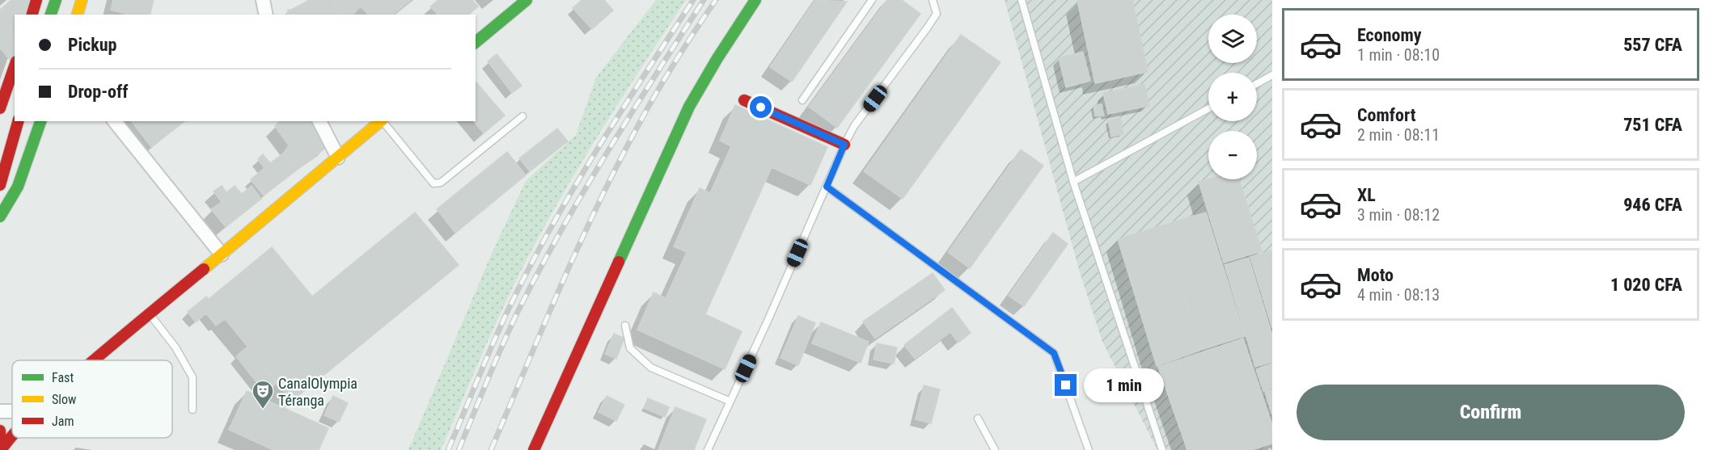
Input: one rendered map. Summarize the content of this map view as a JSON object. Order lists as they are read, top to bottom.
{
  "places": {
    "theatre": ["CanalOlympia Téranga"]
  },
  "legend": ["Fast", "Slow", "Jam"],
  "page": {
    "list": [
      {
        "name": "Economy",
        "note": "1 min · 08:10",
        "value": "557 CFA"
      },
      {
        "name": "Comfort",
        "note": "2 min · 08:11",
        "value": "751 CFA"
      },
      {
        "name": "XL",
        "note": "3 min · 08:12",
        "value": "946 CFA"
      },
      {
        "name": "Moto",
        "note": "4 min · 08:13",
        "value": "1 020 CFA"
      }
    ],
    "map_buttons": ["+", "−"],
    "banner": ["Pickup", "Drop-off"],
    "bubble": "1 min",
    "buttons": "Confirm"
  }
}
